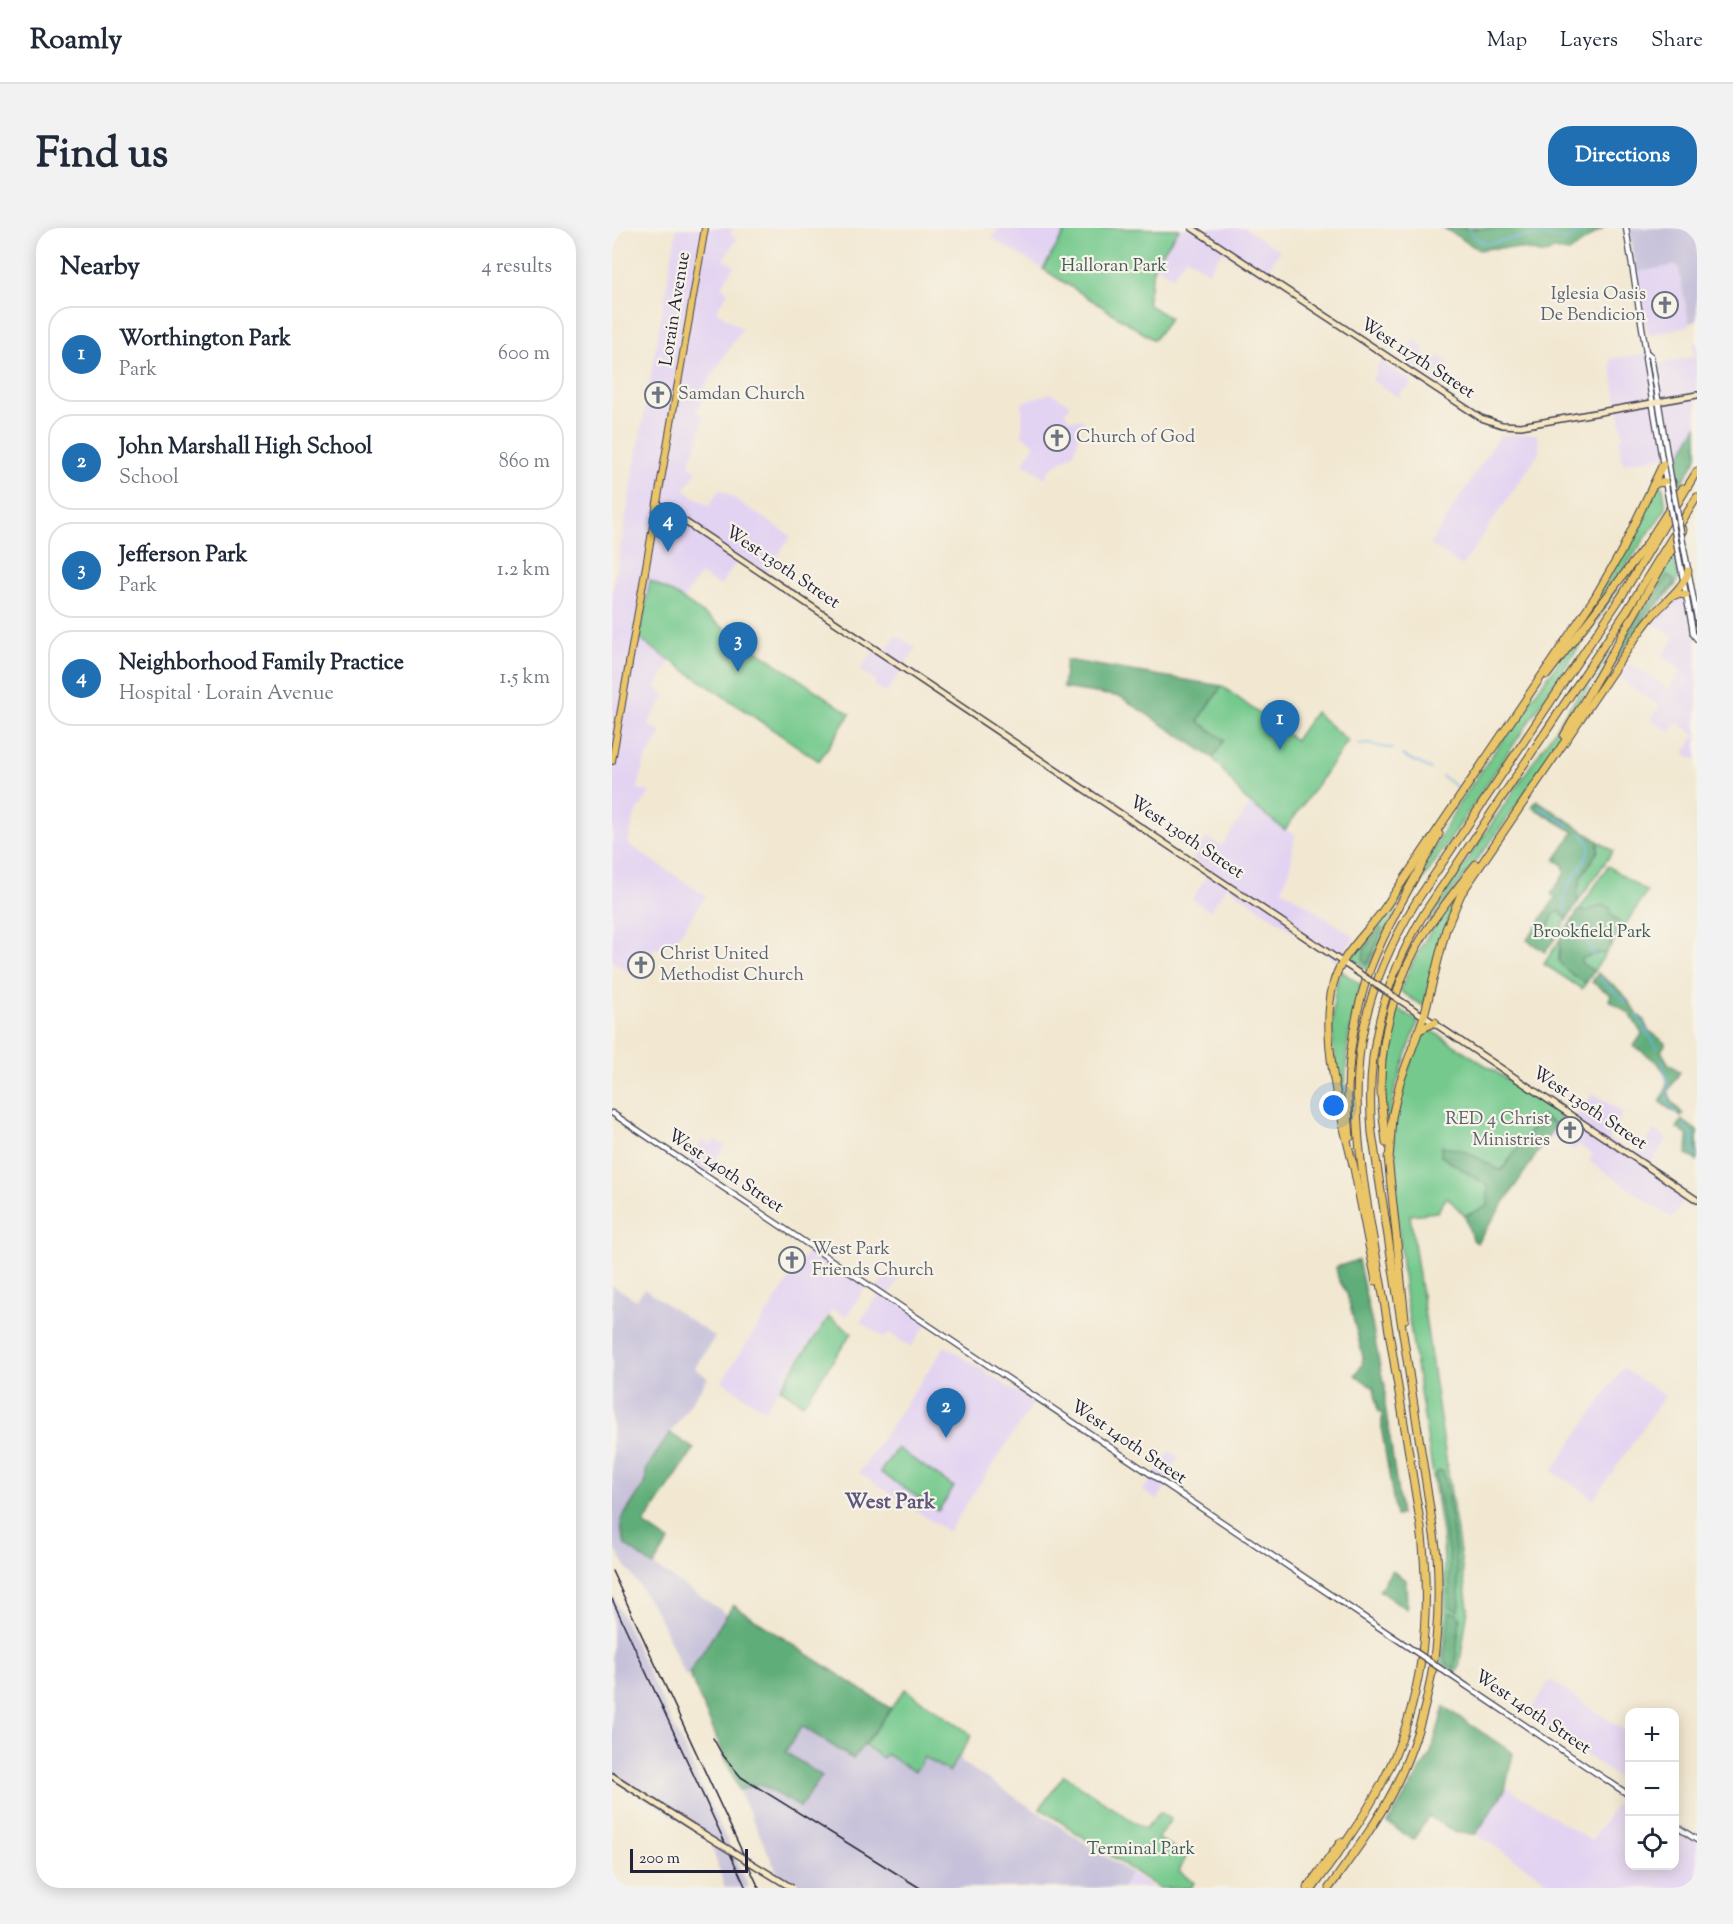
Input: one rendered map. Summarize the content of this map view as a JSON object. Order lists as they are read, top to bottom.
{
  "streets": {
    "main road": ["Lorain Avenue", "West 117th Street", "West 130th Street"],
    "street": ["West 140th Street"]
  },
  "crossings": [
    ["Lorain Avenue", "West 130th Street"]
  ],
  "districts": ["West Park"],
  "parks": ["Halloran Park", "Brookfield Park", "Terminal Park"],
  "places": {
    "church": [
      "Iglesia Oasis De Bendicion",
      "Samdan Church",
      "Church of God",
      "Christ United Methodist Church",
      "RED 4 Christ Ministries",
      "West Park Friends Church"
    ]
  },
  "scale_bar": "200 m",
  "page": {
    "header": "Roamly",
    "nav": ["Map", "Layers", "Share"],
    "title": "Find us",
    "buttons": "Directions",
    "heading": ["Nearby", "4 results"],
    "list": [
      {
        "mark": "1",
        "name": "Worthington Park",
        "note": "Park",
        "value": "600 m"
      },
      {
        "mark": "2",
        "name": "John Marshall High School",
        "note": "School",
        "value": "860 m"
      },
      {
        "mark": "3",
        "name": "Jefferson Park",
        "note": "Park",
        "value": "1.2 km"
      },
      {
        "mark": "4",
        "name": "Neighborhood Family Practice",
        "note": "Hospital · Lorain Avenue",
        "value": "1.5 km"
      }
    ],
    "pins": [
      "4",
      "3",
      "1",
      "2"
    ],
    "map_buttons": ["+", "−"],
    "scale": "200 m"
  }
}
